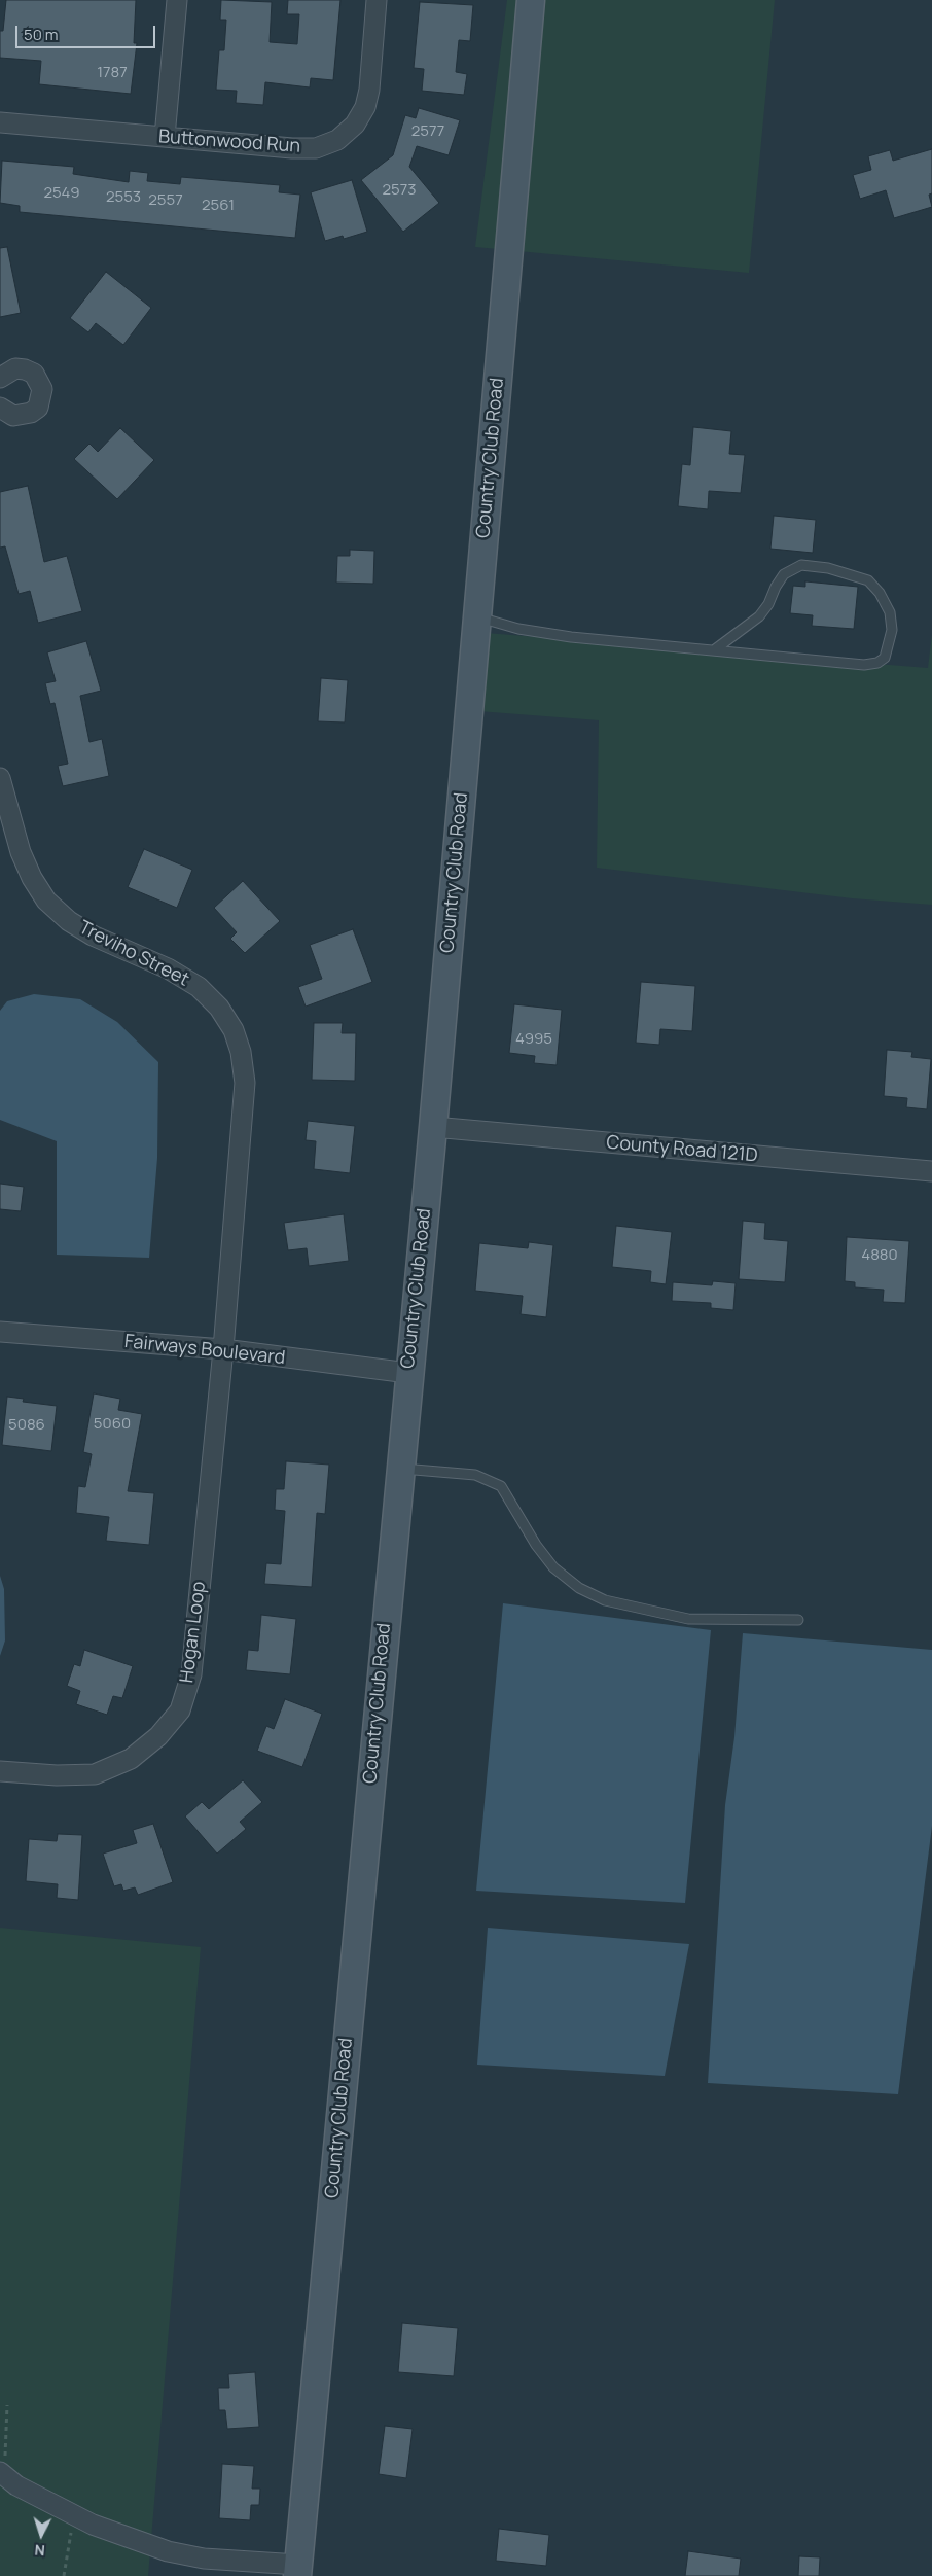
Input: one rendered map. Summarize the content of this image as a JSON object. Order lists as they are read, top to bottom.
{
  "streets": {
    "street": [
      "Buttonwood Run",
      "Country Club Road",
      "Treviho Street",
      "County Road 121D",
      "Fairways Boulevard",
      "Hogan Loop"
    ]
  },
  "crossings": [
    ["Country Club Road", "County Road 121D"],
    ["Country Club Road", "Fairways Boulevard"],
    ["Treviho Street", "Fairways Boulevard"],
    ["Treviho Street", "Hogan Loop"],
    ["Fairways Boulevard", "Hogan Loop"]
  ],
  "house_numbers": [
    "1787",
    "2577",
    "2573",
    "2549",
    "2553",
    "2557",
    "2561",
    "4995",
    "4880",
    "5060",
    "5086"
  ],
  "scale_bar": "50 m",
  "north": "bottom"
}
